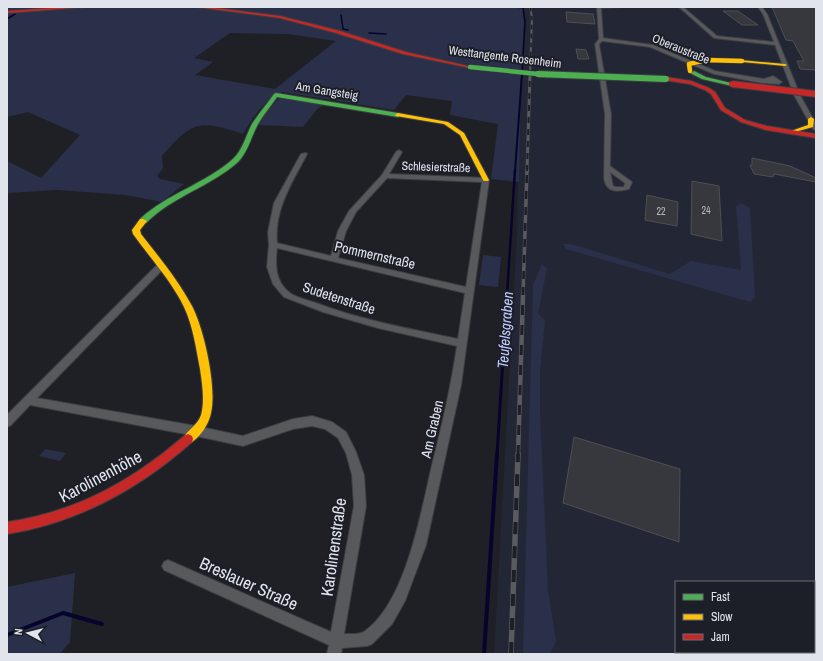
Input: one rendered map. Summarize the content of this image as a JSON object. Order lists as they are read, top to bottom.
{
  "streets": {
    "main road": ["Westtangente Rosenheim", "Am Gangsteig", "Karolinenhöhe"],
    "street": [
      "Oberaustraße",
      "Schlesierstraße",
      "Pommernstraße",
      "Sudetenstraße",
      "Am Graben",
      "Karolinenstraße",
      "Breslauer Straße"
    ]
  },
  "crossings": [
    ["Am Gangsteig", "Schlesierstraße"],
    ["Am Gangsteig", "Am Graben"],
    ["Am Gangsteig", "Karolinenhöhe"],
    ["Schlesierstraße", "Pommernstraße"],
    ["Schlesierstraße", "Am Graben"],
    ["Pommernstraße", "Sudetenstraße"],
    ["Pommernstraße", "Am Graben"],
    ["Sudetenstraße", "Am Graben"],
    ["Am Graben", "Karolinenstraße"],
    ["Am Graben", "Breslauer Straße"],
    ["Karolinenhöhe", "Karolinenstraße"],
    ["Karolinenstraße", "Breslauer Straße"]
  ],
  "water": ["Teufelsgraben"],
  "house_numbers": ["24", "22"],
  "legend": ["Fast", "Slow", "Jam"],
  "north": "left"
}
